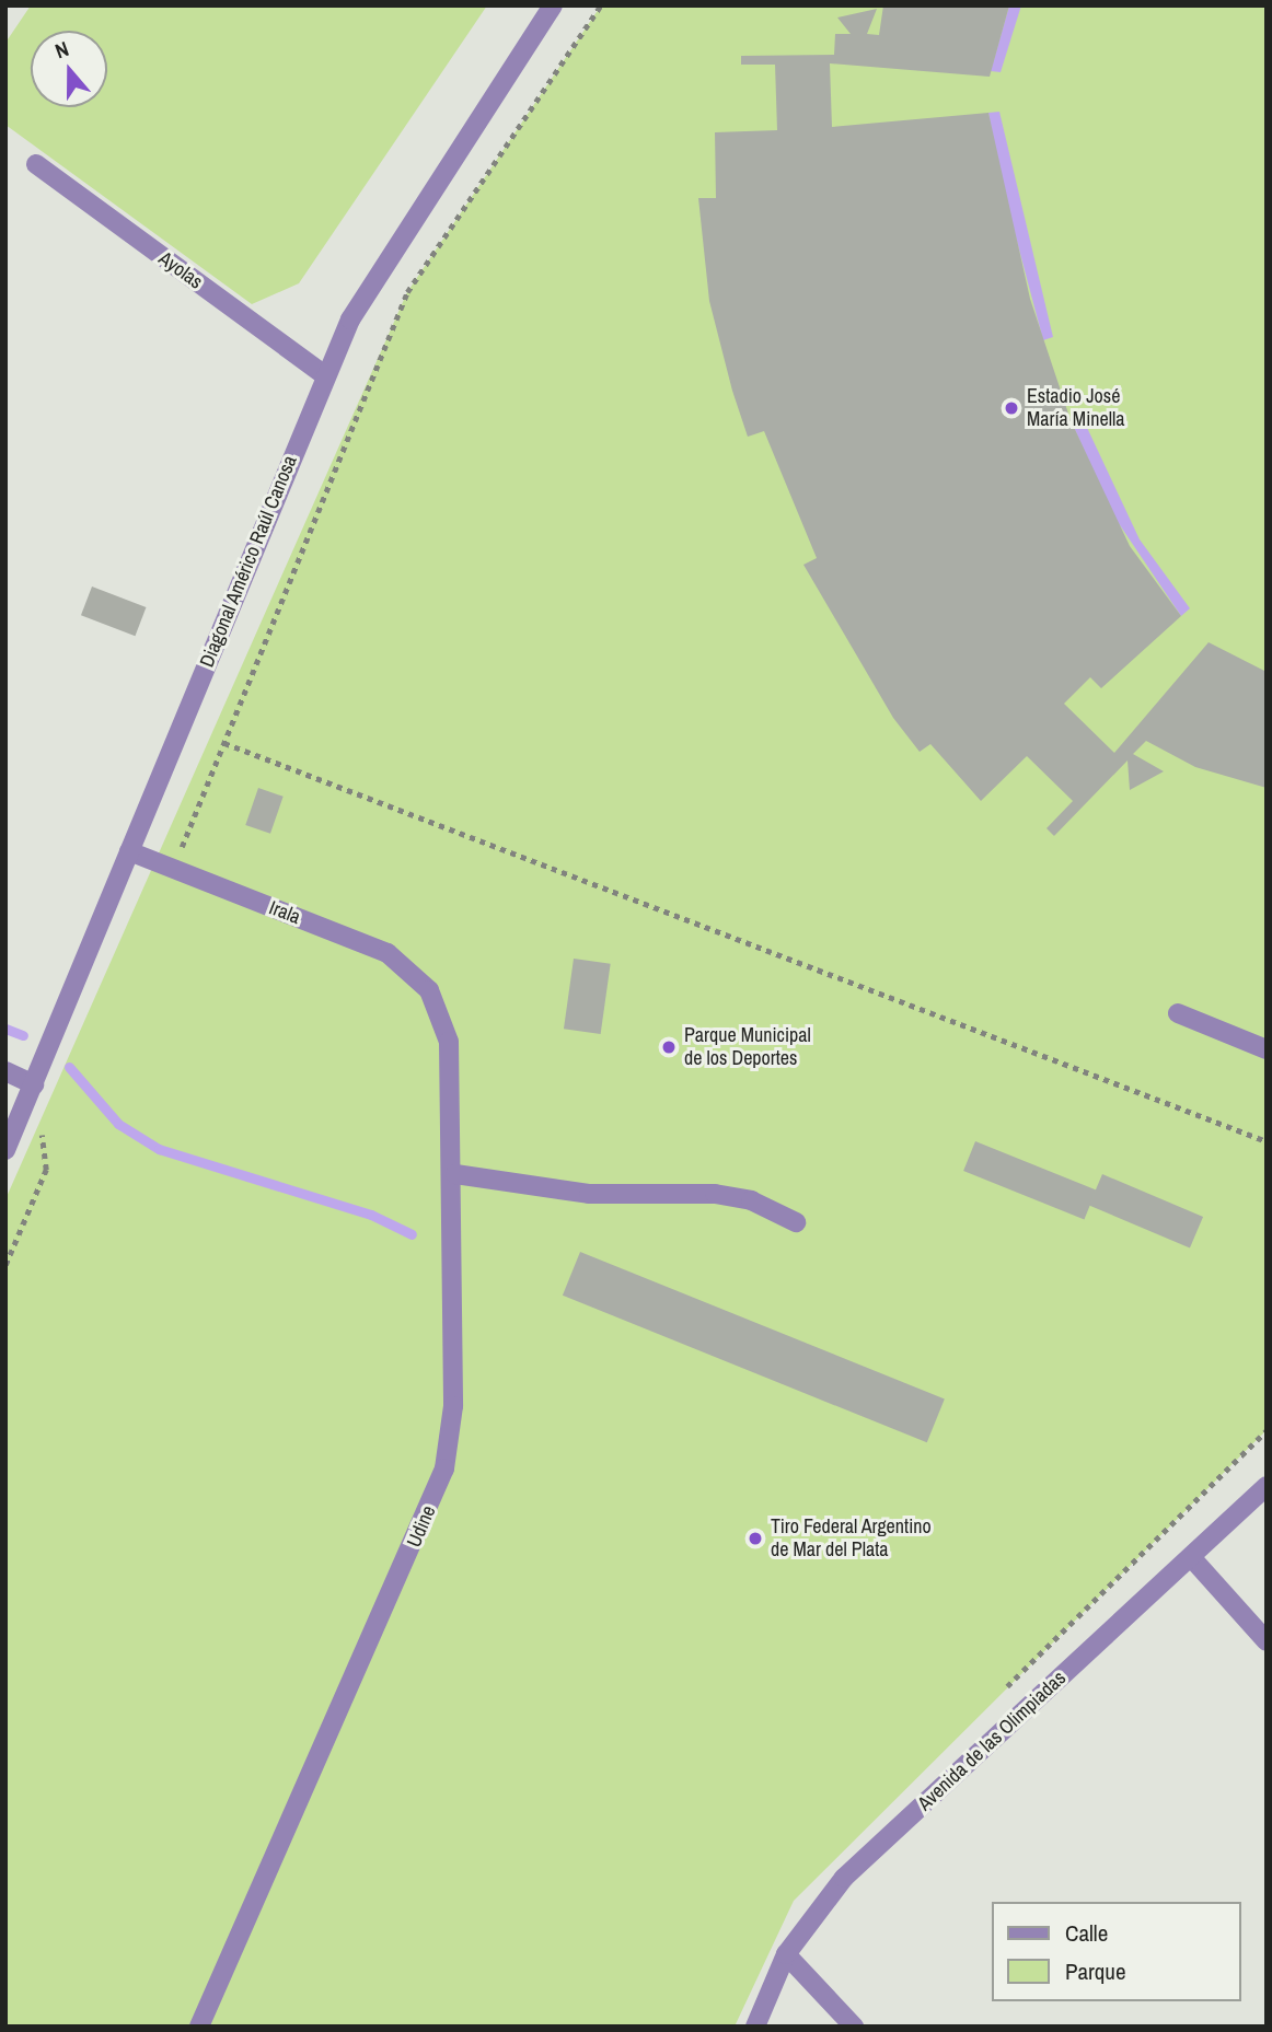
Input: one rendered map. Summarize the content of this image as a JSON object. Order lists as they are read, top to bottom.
{
  "streets": {
    "street": [
      "Ayolas",
      "Diagonal Américo Raúl Canosa",
      "Irala",
      "Udine",
      "Avenida de las Olimpiadas"
    ]
  },
  "crossings": [
    ["Ayolas", "Diagonal Américo Raúl Canosa"],
    ["Diagonal Américo Raúl Canosa", "Irala"],
    ["Irala", "Udine"]
  ],
  "places": ["Estadio José María Minella", "Parque Municipal de los Deportes", "Tiro Federal Argentino de Mar del Plata"],
  "legend": ["Calle", "Parque"],
  "north": "top"
}
